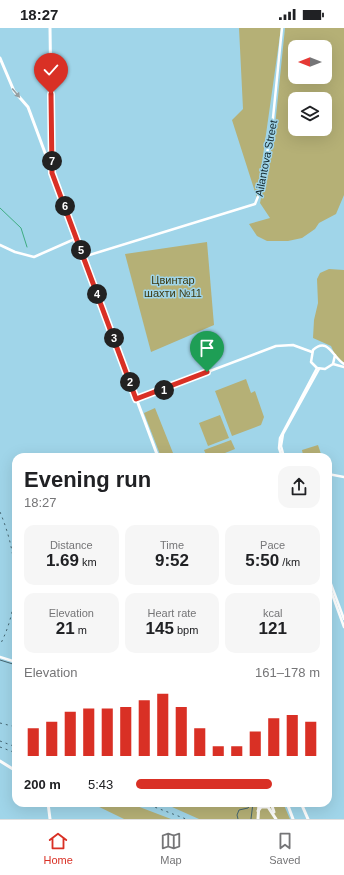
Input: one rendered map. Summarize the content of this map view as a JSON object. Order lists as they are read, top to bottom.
{
  "streets": {
    "street": ["Ailantova Street"]
  },
  "parks": ["Цвинтар шахти №11"],
  "north": "left",
  "page": {
    "status": "18:27",
    "pins": [
      "7",
      "6",
      "5",
      "4",
      "3",
      "2",
      "1"
    ],
    "heading": ["Evening run", "18:27"],
    "stats": [
      ["Distance", "1.69 km"],
      ["Time", "9:52"],
      ["Pace", "5:50 /km"],
      ["Elevation", "21 m"],
      ["Heart rate", "145 bpm"],
      ["kcal", "121"]
    ],
    "chart": ["Elevation", "161–178 m"],
    "list": [
      {
        "name": "200 m",
        "note": "5:43"
      }
    ],
    "tabs": ["Home", "Map", "Saved"]
  }
}
